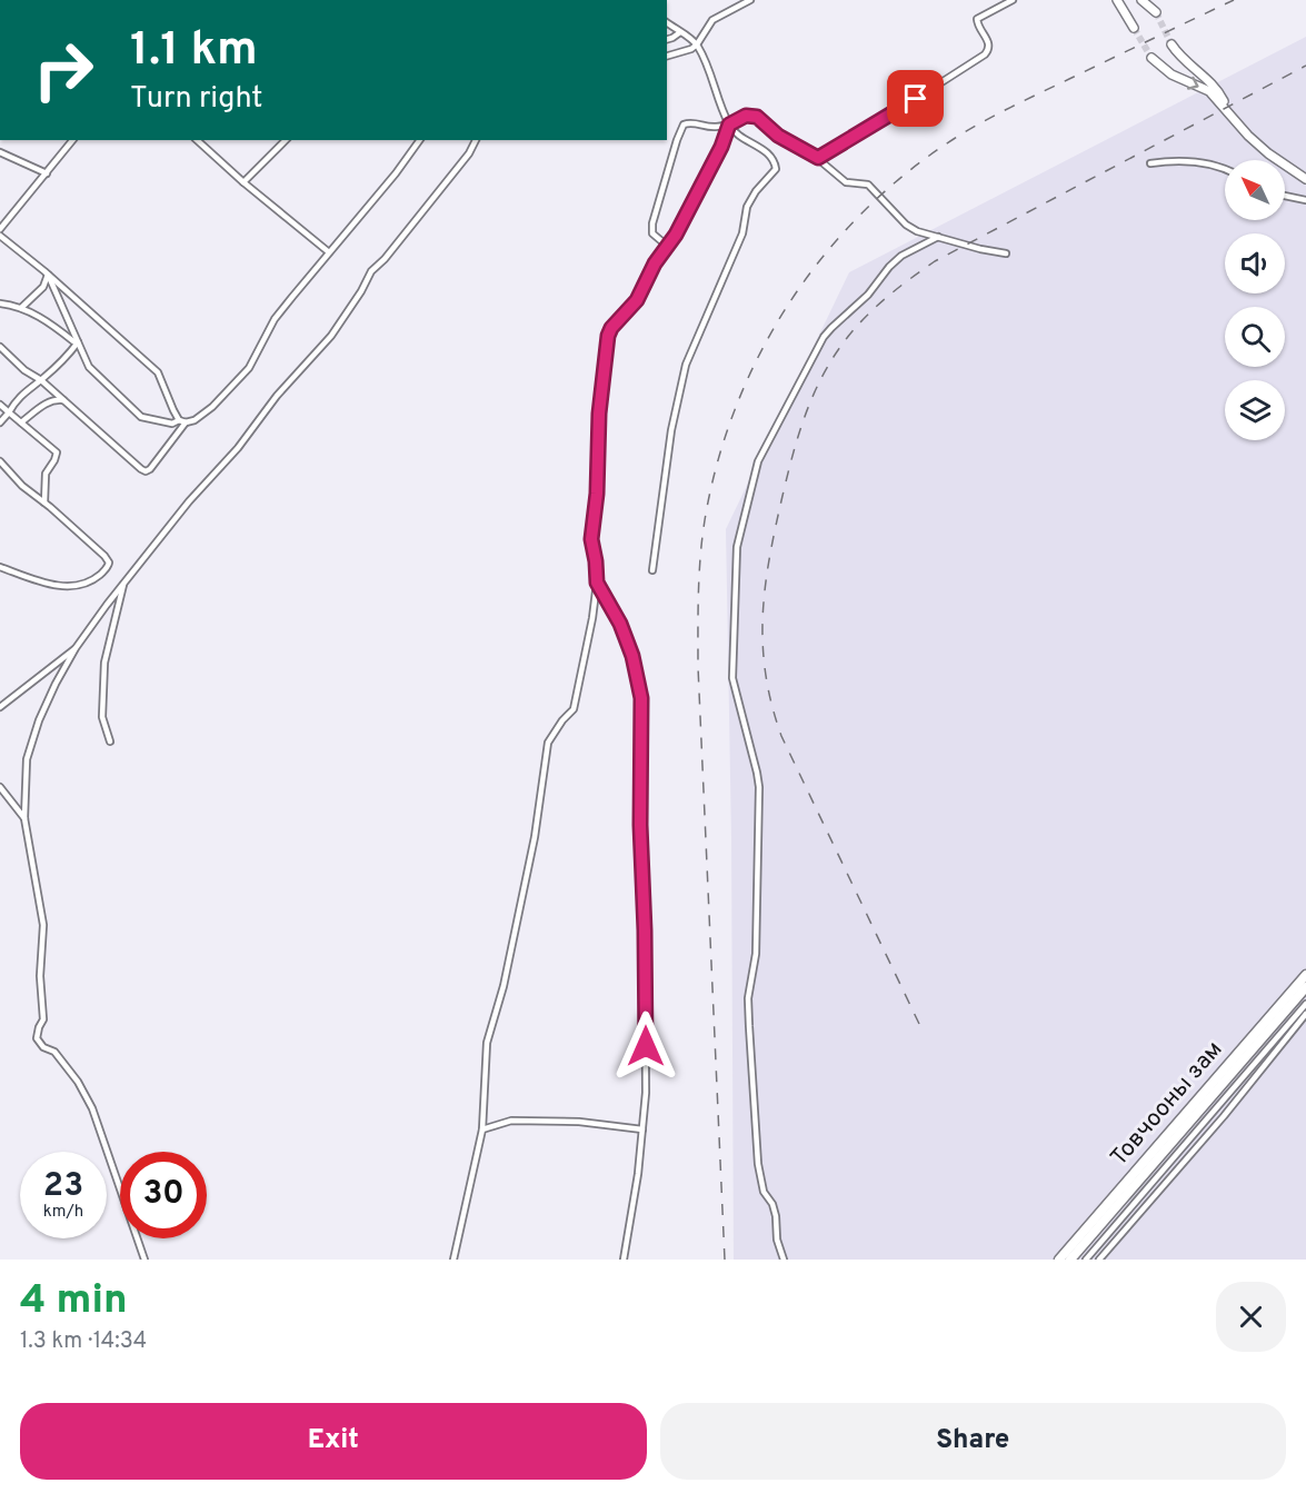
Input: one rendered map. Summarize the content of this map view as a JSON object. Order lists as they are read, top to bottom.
{
  "streets": {
    "highway": ["Товчооны зам"]
  },
  "north": "top left",
  "page": {
    "turn": ["1.1 km", "Turn right"],
    "speed": "23 km/h",
    "limit": "30",
    "heading": ["4 min", "1.3 km · 14:34"],
    "buttons": ["Exit", "Share"]
  }
}
